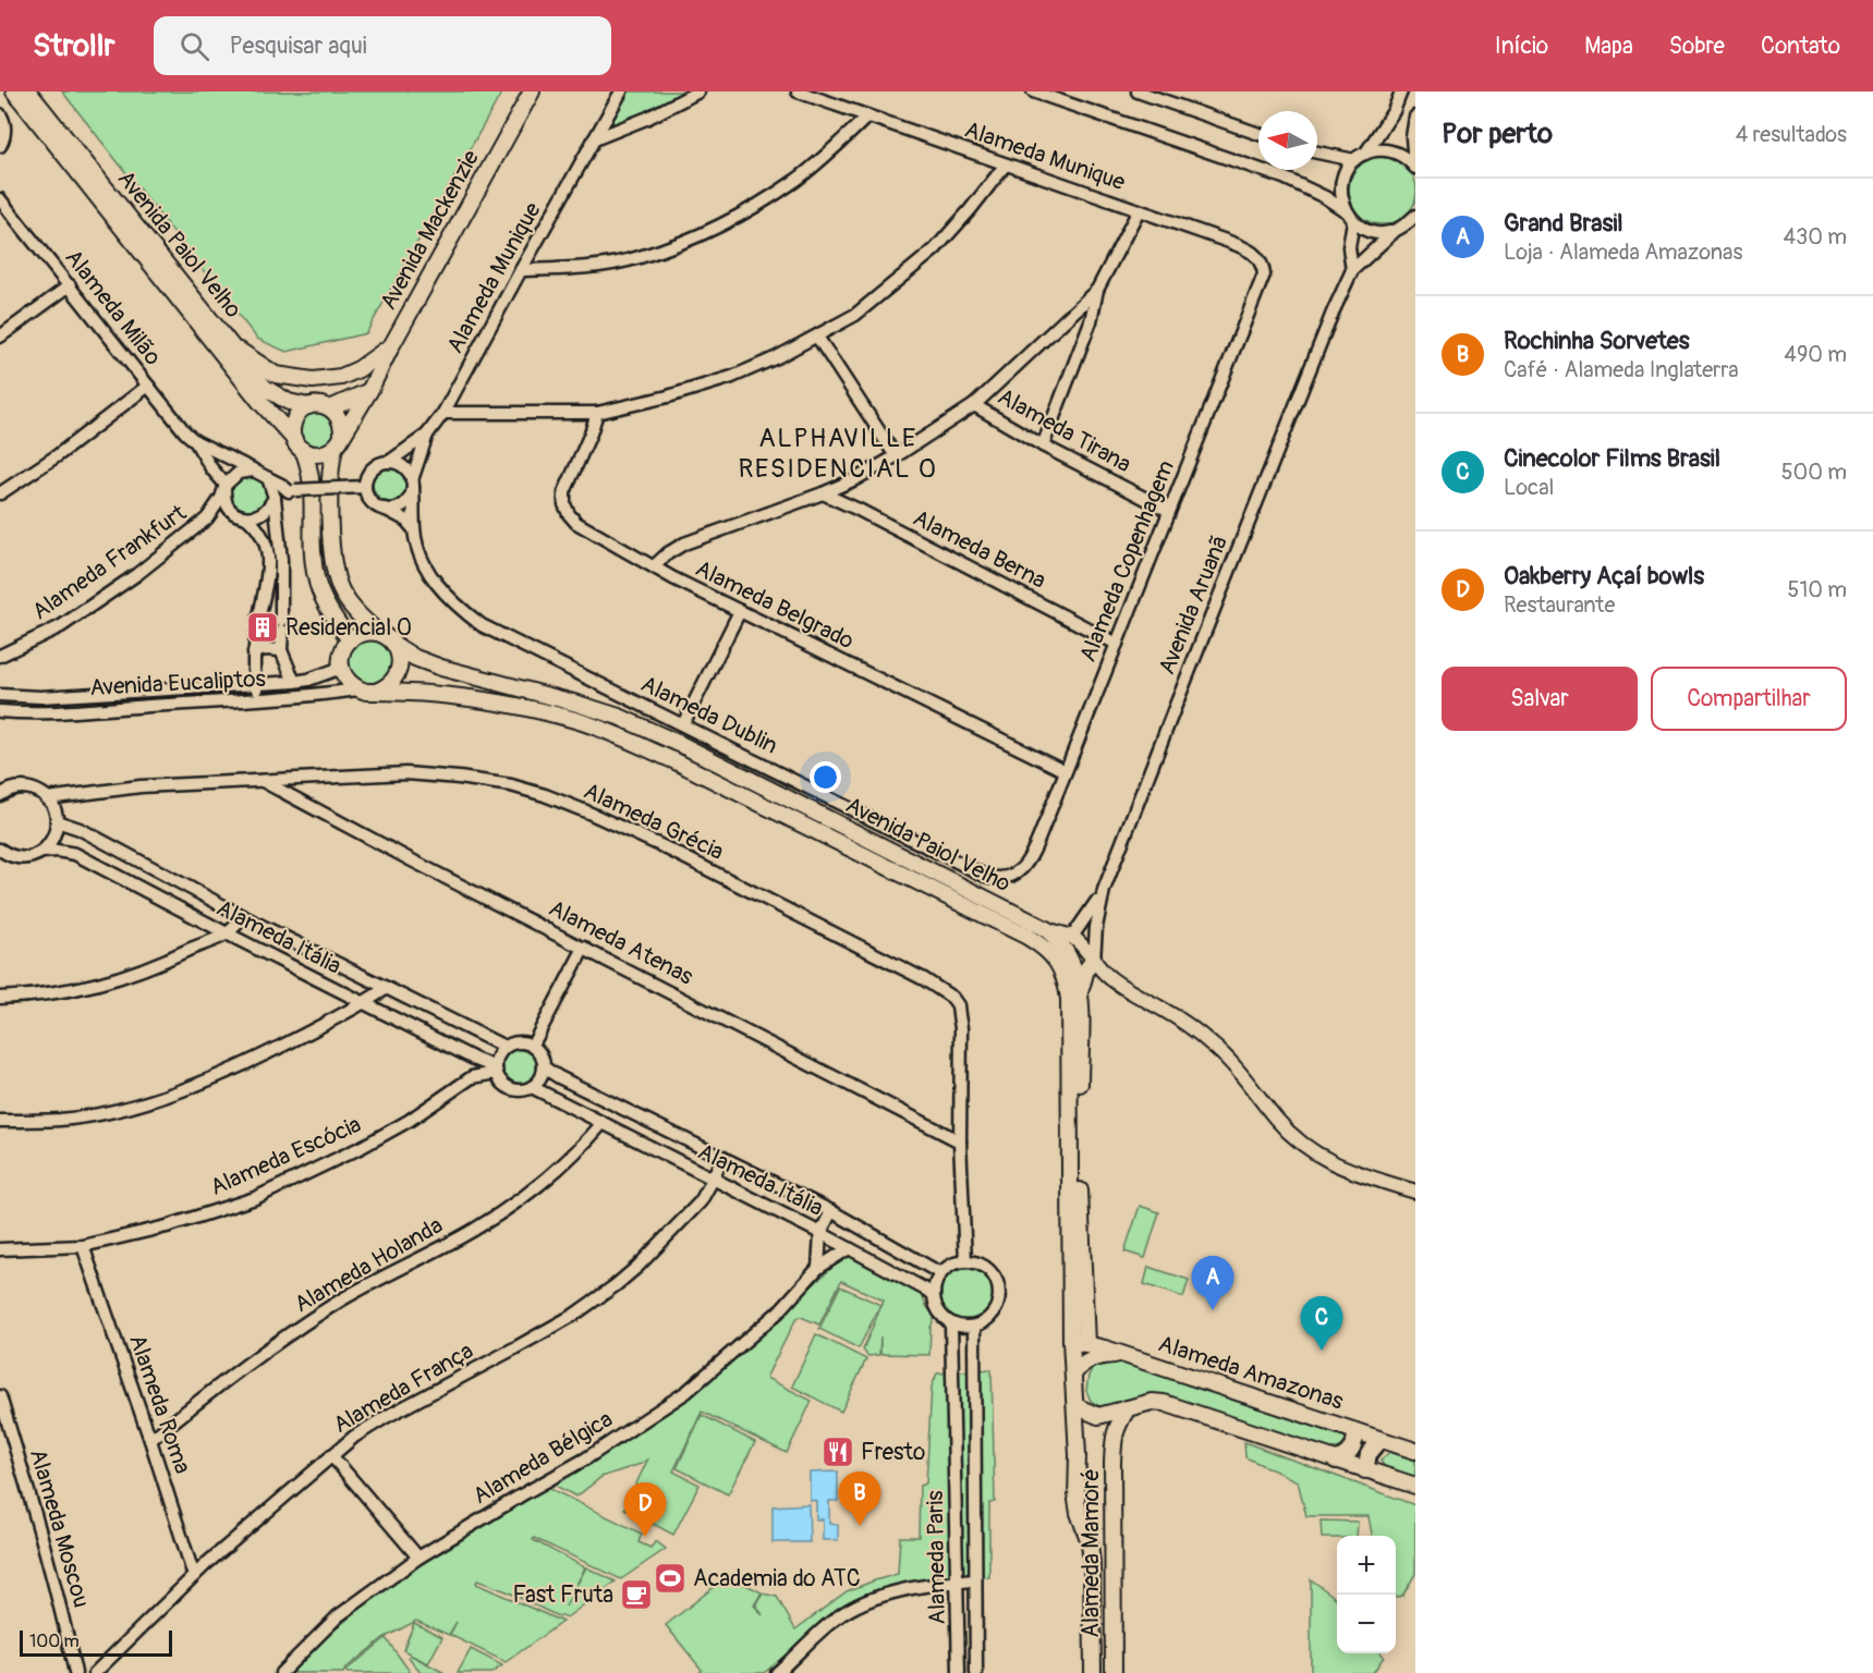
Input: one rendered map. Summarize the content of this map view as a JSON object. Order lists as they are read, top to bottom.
{
  "streets": {
    "main road": [
      "Avenida Mackenzie",
      "Avenida Paiol Velho",
      "Alameda Amazonas",
      "Alameda Mamoré"
    ],
    "street": [
      "Alameda Munique",
      "Alameda Milão",
      "Alameda Tirana",
      "Alameda Berna",
      "Alameda Copenhagem",
      "Alameda Frankfurt",
      "Alameda Belgrado",
      "Avenida Aruanã",
      "Avenida Eucaliptos",
      "Alameda Dublin",
      "Alameda Grécia",
      "Alameda Itália",
      "Alameda Atenas",
      "Alameda Escócia",
      "Alameda Holanda",
      "Alameda França",
      "Alameda Roma",
      "Alameda Bélgica",
      "Alameda Moscou",
      "Alameda Paris"
    ]
  },
  "crossings": [
    ["Alameda Munique", "Alameda Copenhagem"],
    ["Alameda Munique", "Alameda Dublin"],
    ["Avenida Mackenzie", "Avenida Paiol Velho"],
    ["Avenida Paiol Velho", "Avenida Eucaliptos"],
    ["Avenida Paiol Velho", "Alameda Amazonas"],
    ["Avenida Paiol Velho", "Alameda Mamoré"],
    ["Alameda Milão", "Alameda Frankfurt"],
    ["Alameda Tirana", "Alameda Copenhagem"],
    ["Alameda Berna", "Alameda Copenhagem"],
    ["Alameda Copenhagem", "Alameda Belgrado"],
    ["Alameda Copenhagem", "Alameda Dublin"],
    ["Alameda Grécia", "Alameda Itália"],
    ["Alameda Grécia", "Alameda Atenas"],
    ["Alameda Grécia", "Alameda Paris"],
    ["Alameda Itália", "Alameda Escócia"],
    ["Alameda Itália", "Alameda Holanda"],
    ["Alameda Itália", "Alameda França"],
    ["Alameda Itália", "Alameda Bélgica"],
    ["Alameda Itália", "Alameda Paris"],
    ["Alameda Escócia", "Alameda Roma"],
    ["Alameda Holanda", "Alameda Roma"],
    ["Alameda Amazonas", "Alameda Mamoré"],
    ["Alameda França", "Alameda Roma"]
  ],
  "districts": ["ALPHAVILLE RESIDENCIAL 0"],
  "places": {
    "building": ["Residencial 0"],
    "restaurant": ["Fresto"],
    "sports": ["Academia do ATC"],
    "cafe": ["Fast Fruta"]
  },
  "scale_bar": "100 m",
  "north": "left",
  "page": {
    "header": "Strollr",
    "search": "Pesquisar aqui",
    "nav": [
      "Início",
      "Mapa",
      "Sobre",
      "Contato"
    ],
    "heading": ["Por perto", "4 resultados"],
    "list": [
      {
        "mark": "A",
        "name": "Grand Brasil",
        "note": "Loja · Alameda Amazonas",
        "value": "430 m"
      },
      {
        "mark": "B",
        "name": "Rochinha Sorvetes",
        "note": "Café · Alameda Inglaterra",
        "value": "490 m"
      },
      {
        "mark": "C",
        "name": "Cinecolor Films Brasil",
        "note": "Local",
        "value": "500 m"
      },
      {
        "mark": "D",
        "name": "Oakberry Açaí bowls",
        "note": "Restaurante",
        "value": "510 m"
      }
    ],
    "buttons": ["Salvar", "Compartilhar"],
    "pins": [
      "A",
      "C",
      "B",
      "D"
    ],
    "map_buttons": ["+", "−"],
    "scale": "100 m"
  }
}
